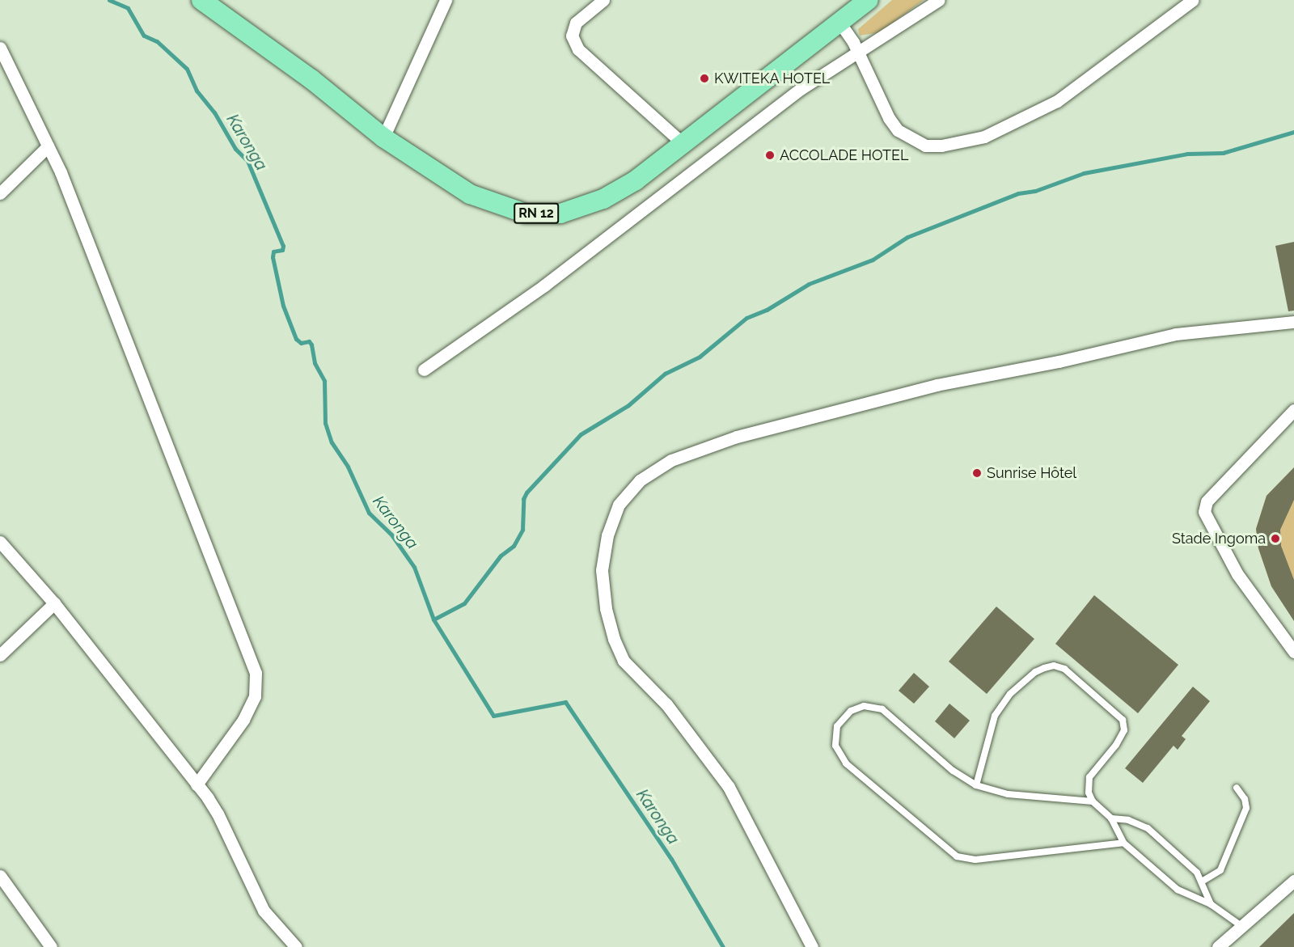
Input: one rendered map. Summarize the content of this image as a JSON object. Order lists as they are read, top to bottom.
{
  "streets": {
    "main road": ["RN 12"]
  },
  "water": ["Karonga"],
  "places": [
    "KWITEKA HOTEL",
    "ACCOLADE HOTEL",
    "Sunrise Hôtel",
    "Stade Ingoma"
  ]
}
